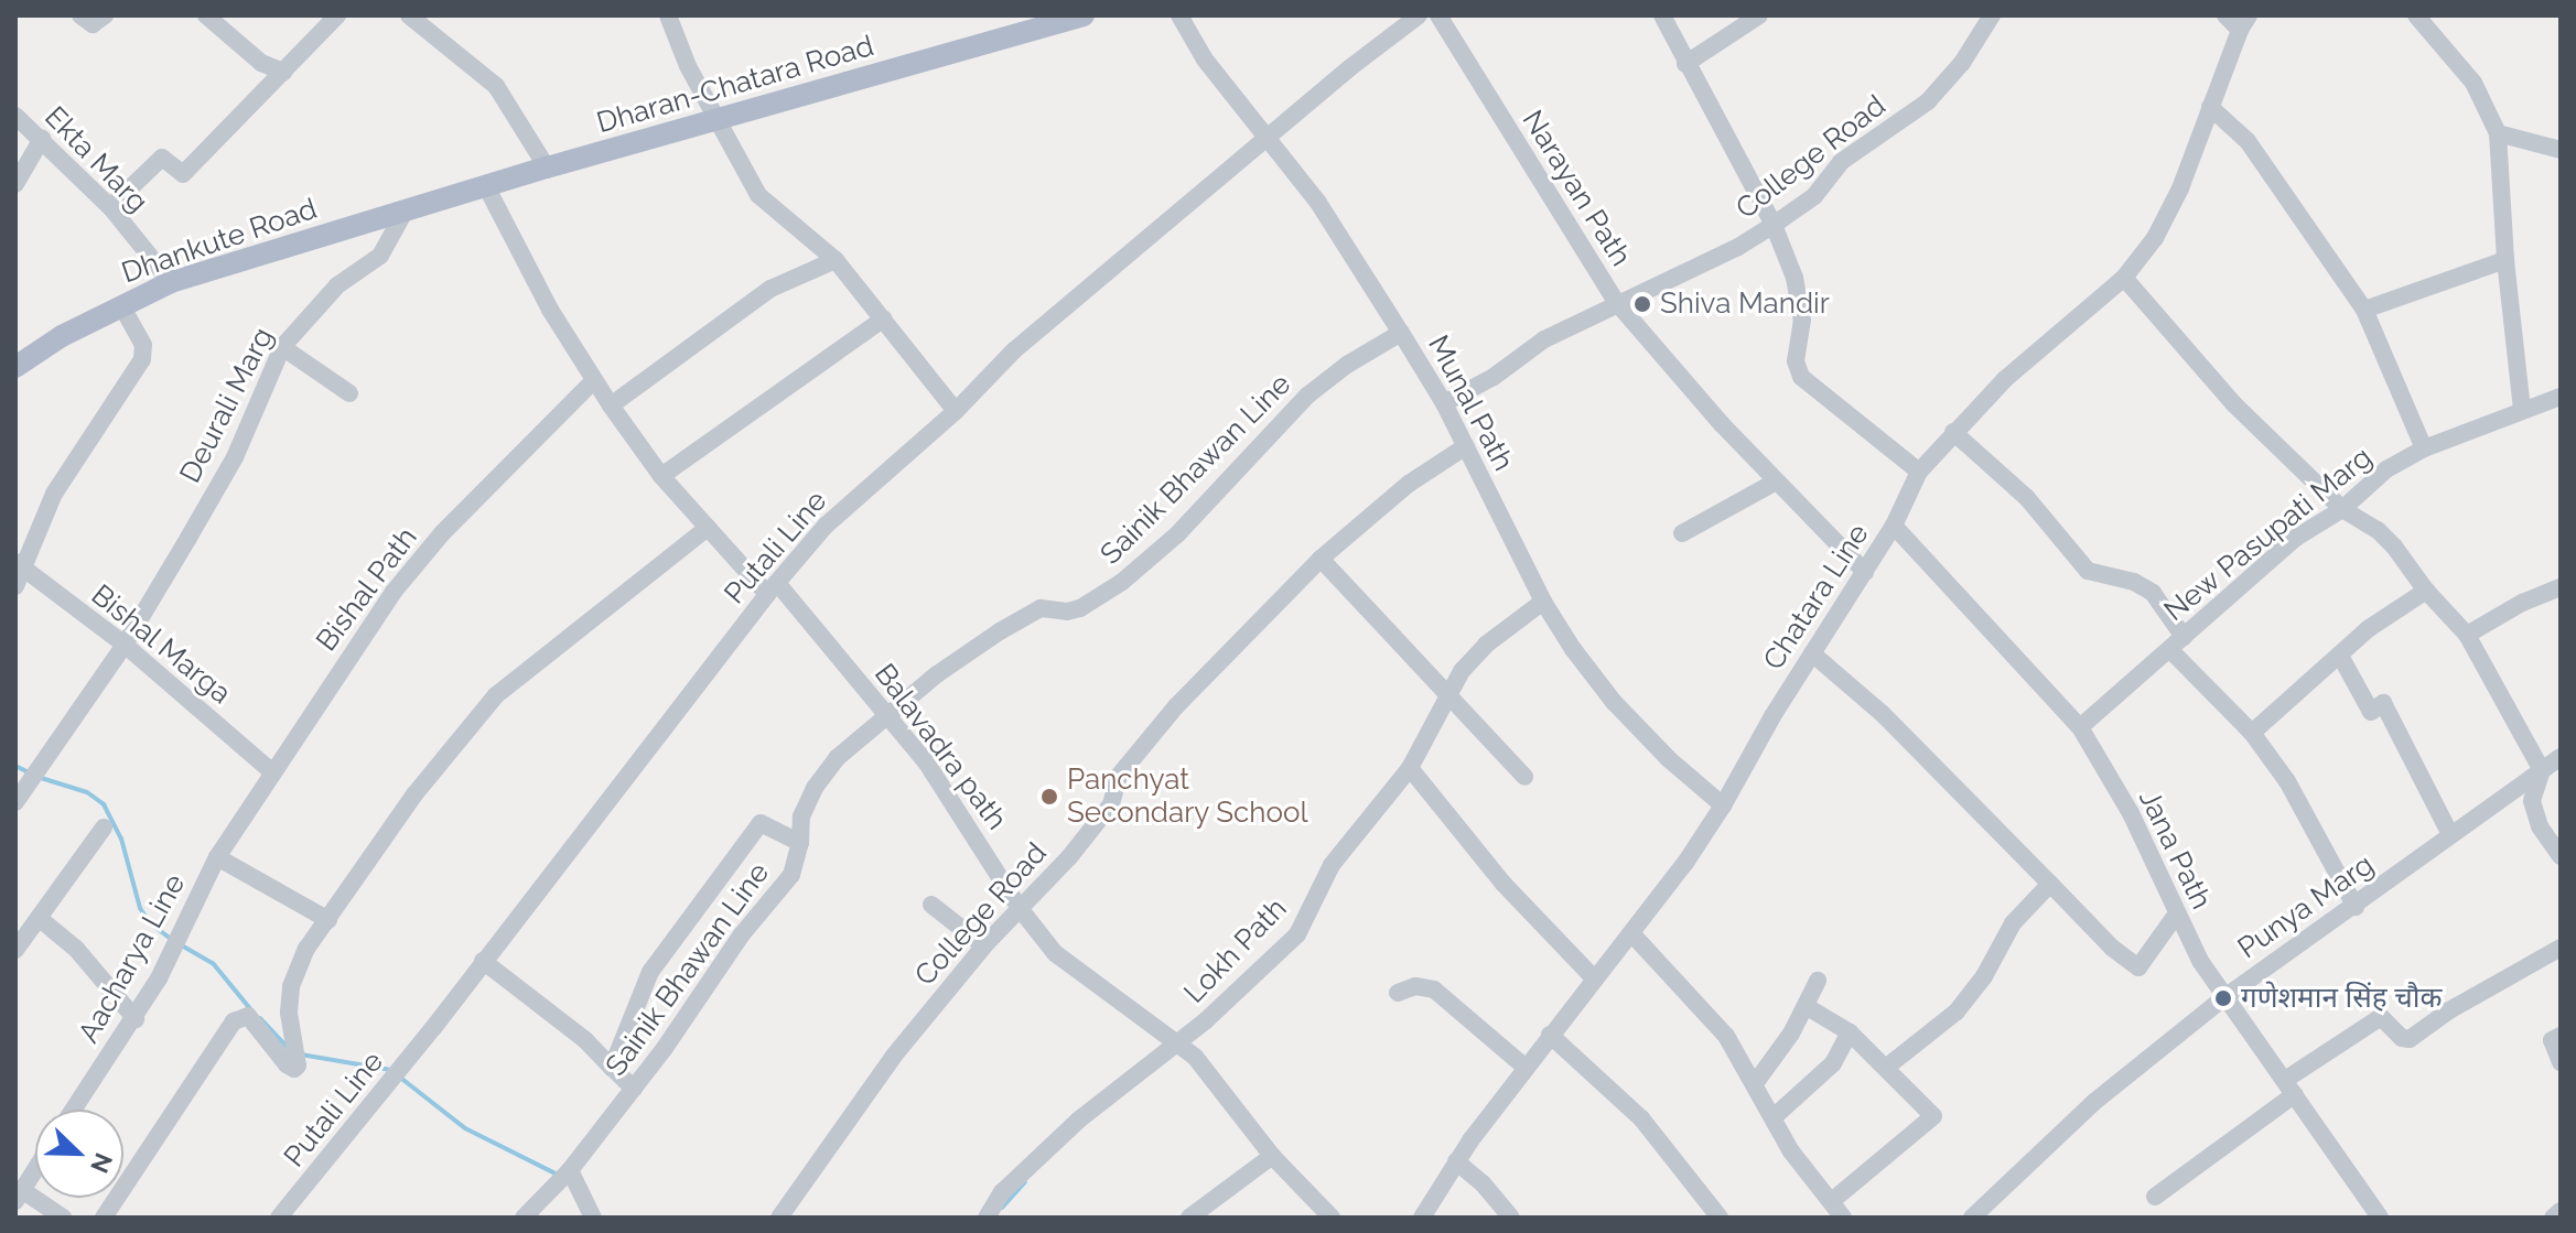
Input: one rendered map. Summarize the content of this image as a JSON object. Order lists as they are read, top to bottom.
{
  "streets": {
    "main road": ["Dharan-Chatara Road", "Dhankute Road"],
    "street": [
      "College Road",
      "Ekta Marg",
      "Narayan Path",
      "Munal Path",
      "Deurali Marg",
      "Sainik Bhawan Line",
      "New Pasupati Marg",
      "Putali Line",
      "Bishal Path",
      "Chatara Line",
      "Bishal Marga",
      "Balavadra path",
      "Jana Path",
      "Punya Marg",
      "Lokh Path",
      "Aacharya Line"
    ]
  },
  "crossings": [
    ["Dharan-Chatara Road", "Dhankute Road"],
    ["Dharan-Chatara Road", "Deurali Marg"],
    ["Dharan-Chatara Road", "Balavadra path"],
    ["College Road", "Narayan Path"],
    ["College Road", "Munal Path"],
    ["College Road", "Balavadra path"],
    ["Ekta Marg", "Dhankute Road"],
    ["Narayan Path", "Chatara Line"],
    ["Dhankute Road", "Deurali Marg"],
    ["Munal Path", "Sainik Bhawan Line"],
    ["Munal Path", "Putali Line"],
    ["Munal Path", "Chatara Line"],
    ["Munal Path", "Lokh Path"],
    ["Deurali Marg", "Bishal Marga"],
    ["Sainik Bhawan Line", "Balavadra path"],
    ["New Pasupati Marg", "Jana Path"],
    ["Putali Line", "Balavadra path"],
    ["Bishal Path", "Bishal Marga"],
    ["Bishal Path", "Balavadra path"],
    ["Bishal Path", "Aacharya Line"],
    ["Chatara Line", "Jana Path"],
    ["Balavadra path", "Lokh Path"],
    ["Jana Path", "Punya Marg"]
  ],
  "places": ["Shiva Mandir", "Panchyat Secondary School", "गणेशमान सिंह चौक"],
  "north": "bottom right"
}
